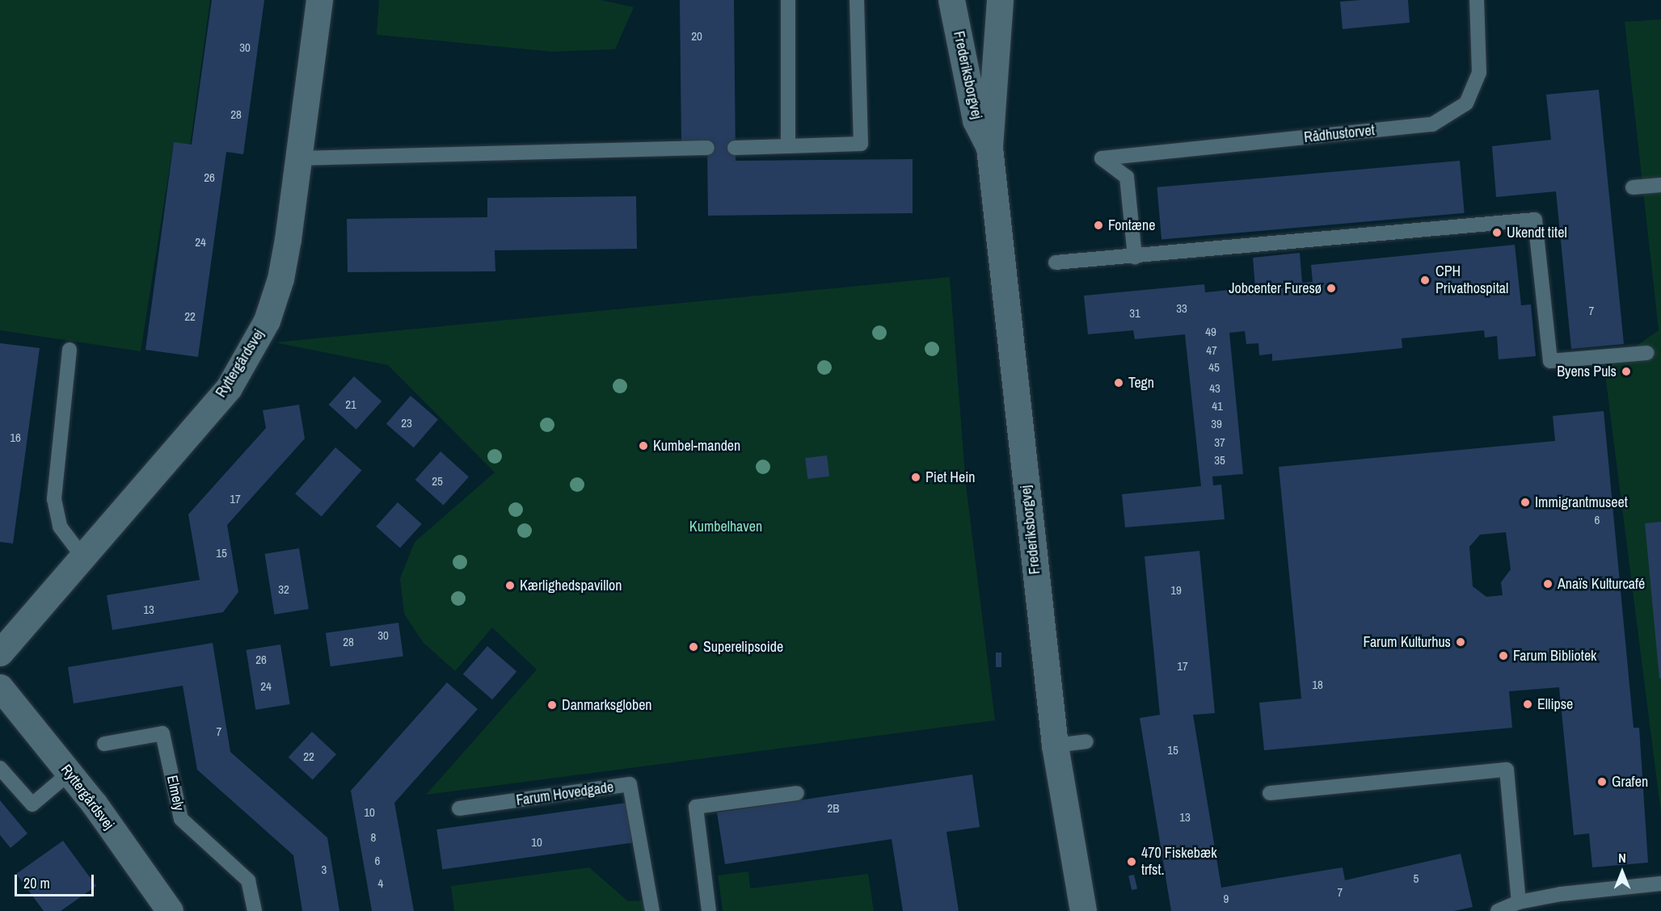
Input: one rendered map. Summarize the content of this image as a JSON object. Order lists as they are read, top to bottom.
{
  "streets": {
    "street": ["Frederiksborgvej", "Ryttergårdsvej"],
    "lane": ["Rådhustorvet", "Elmely", "Farum Hovedgade"]
  },
  "parks": ["Kumbelhaven"],
  "places": [
    "Fontæne",
    "Ukendt titel",
    "CPH Privathospital",
    "Jobcenter Furesø",
    "Byens Puls",
    "Tegn",
    "Kumbel-manden",
    "Piet Hein",
    "Immigrantmuseet",
    "Anaïs Kulturcafé",
    "Kærlighedspavillon",
    "Farum Kulturhus",
    "Superelipsoide",
    "Farum Bibliotek",
    "Ellipse",
    "Danmarksgloben",
    "Grafen",
    "470 Fiskebæk trfst."
  ],
  "house_numbers": [
    "20",
    "30",
    "28",
    "26",
    "24",
    "33",
    "7",
    "31",
    "22",
    "49",
    "47",
    "45",
    "43",
    "21",
    "41",
    "23",
    "39",
    "16",
    "37",
    "35",
    "25",
    "17",
    "6",
    "15",
    "32",
    "19",
    "13",
    "30",
    "28",
    "26",
    "17",
    "18",
    "24",
    "7",
    "15",
    "22",
    "2B",
    "10",
    "13",
    "8",
    "10",
    "6",
    "3",
    "5",
    "4",
    "7",
    "9"
  ],
  "scale_bar": "20 m",
  "north": "top"
}
